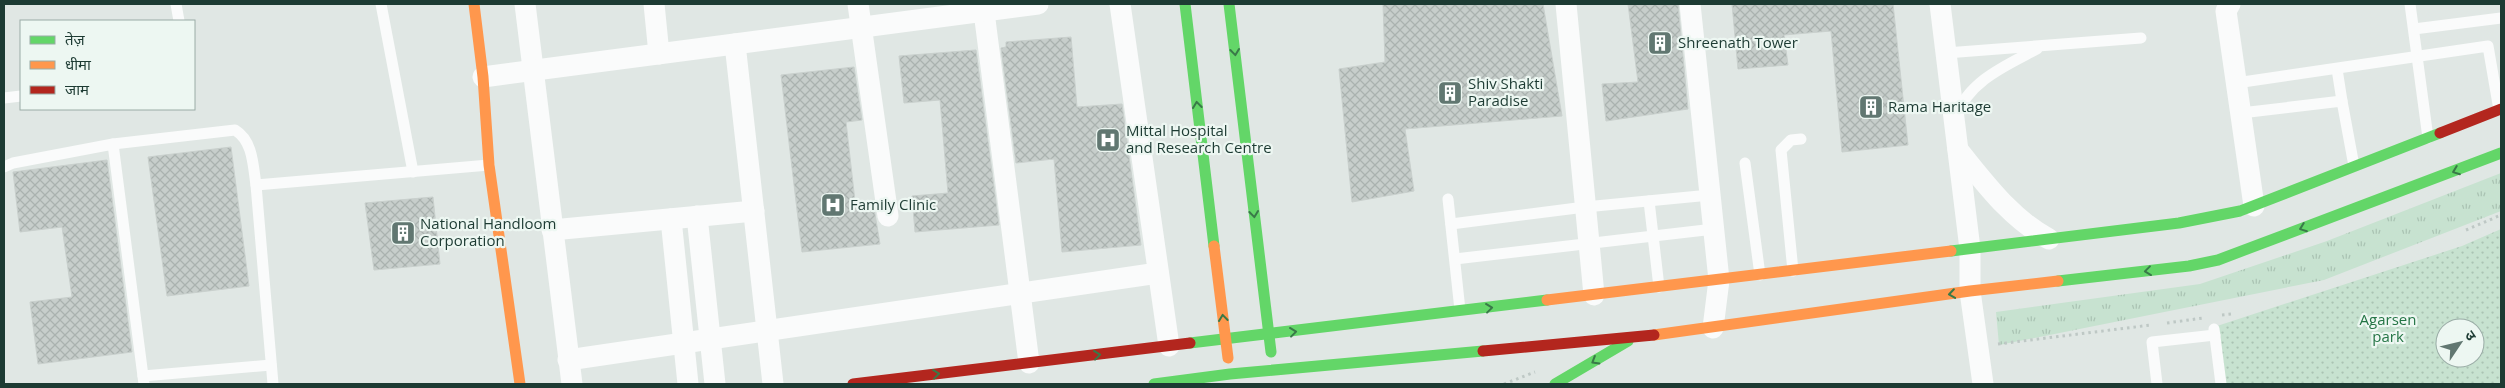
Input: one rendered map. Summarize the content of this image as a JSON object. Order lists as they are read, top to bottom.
{
  "parks": ["Agarsen park"],
  "places": {
    "building": [
      "Shreenath Tower",
      "Shiv Shakti Paradise",
      "Rama Haritage",
      "National Handloom Corporation"
    ],
    "hospital": ["Mittal Hospital and Research Centre", "Family Clinic"]
  },
  "legend": ["तेज़", "धीमा", "जाम"],
  "north": "top right"
}
